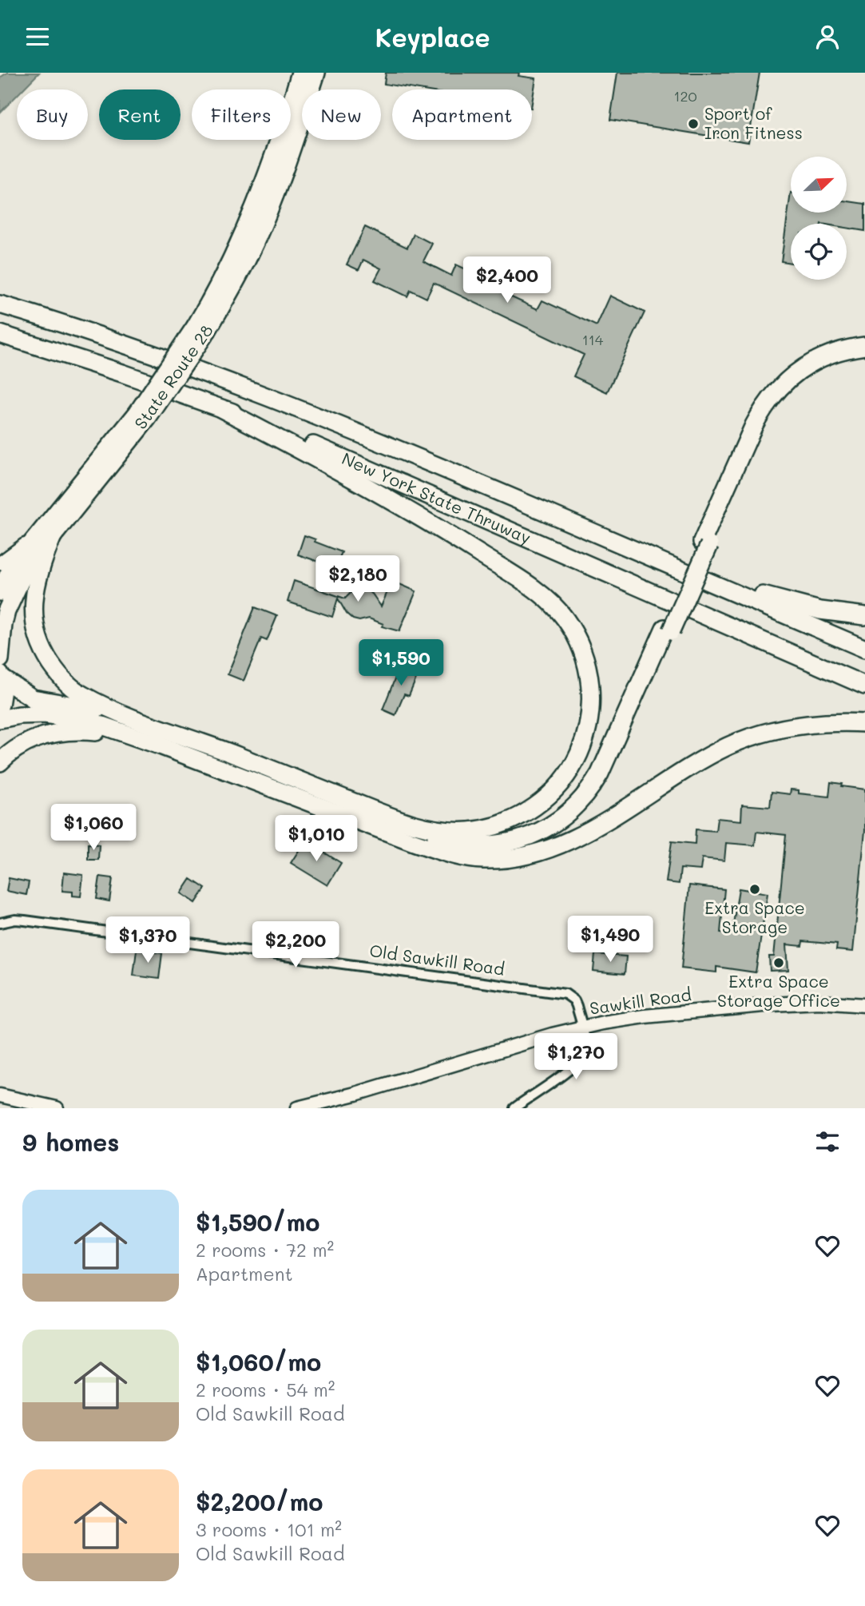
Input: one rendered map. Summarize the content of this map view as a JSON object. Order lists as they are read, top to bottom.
{
  "streets": {
    "highway": ["State Route 28", "New York State Thruway"],
    "street": ["Old Sawkill Road", "Sawkill Road"]
  },
  "crossings": [
    ["Old Sawkill Road", "Sawkill Road"]
  ],
  "places": ["Sport of Iron Fitness", "Extra Space Storage", "Extra Space Storage Office"],
  "house_numbers": ["120", "114"],
  "north": "top right",
  "page": {
    "header": "Keyplace",
    "chip": [
      "Buy",
      "Rent",
      "Filters",
      "New",
      "Apartment"
    ],
    "price": [
      "$2,400",
      "$2,180",
      "$1,590",
      "$1,060",
      "$1,010",
      "$1,490",
      "$1,370",
      "$2,200",
      "$1,270"
    ],
    "heading": "9 homes",
    "list": [
      {
        "name": "$1,590/mo",
        "note": "2 rooms · 72 m² · Apartment"
      },
      {
        "name": "$1,060/mo",
        "note": "2 rooms · 54 m² · Old Sawkill Road"
      },
      {
        "name": "$2,200/mo",
        "note": "3 rooms · 101 m² · Old Sawkill Road"
      }
    ]
  }
}
